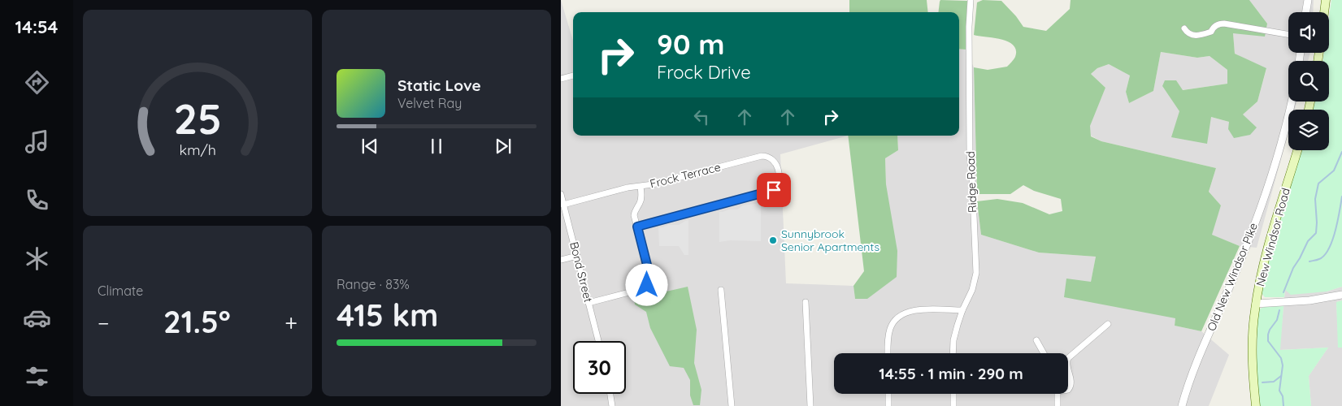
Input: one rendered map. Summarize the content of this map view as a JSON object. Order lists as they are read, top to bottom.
{
  "streets": {
    "main road": ["New Windsor Road"],
    "street": [
      "Frock Terrace",
      "Ridge Road",
      "Bond Street",
      "Old New Windsor Pike"
    ]
  },
  "crossings": [
    ["Frock Terrace", "Bond Street"]
  ],
  "places": ["Sunnybrook Senior Apartments"],
  "page": {
    "tabs": "14:54",
    "turn": ["90 m", "Frock Drive"],
    "song": ["Static Love", "Velvet Ray"],
    "tile": [
      "Climate",
      ["Range · 83%", "415 km"]
    ],
    "heat": ["−", "21.5°", "+"],
    "limit": "30",
    "trip": "14:55 · 1 min · 290 m",
    "gauge": ["25", "km/h"]
  }
}
